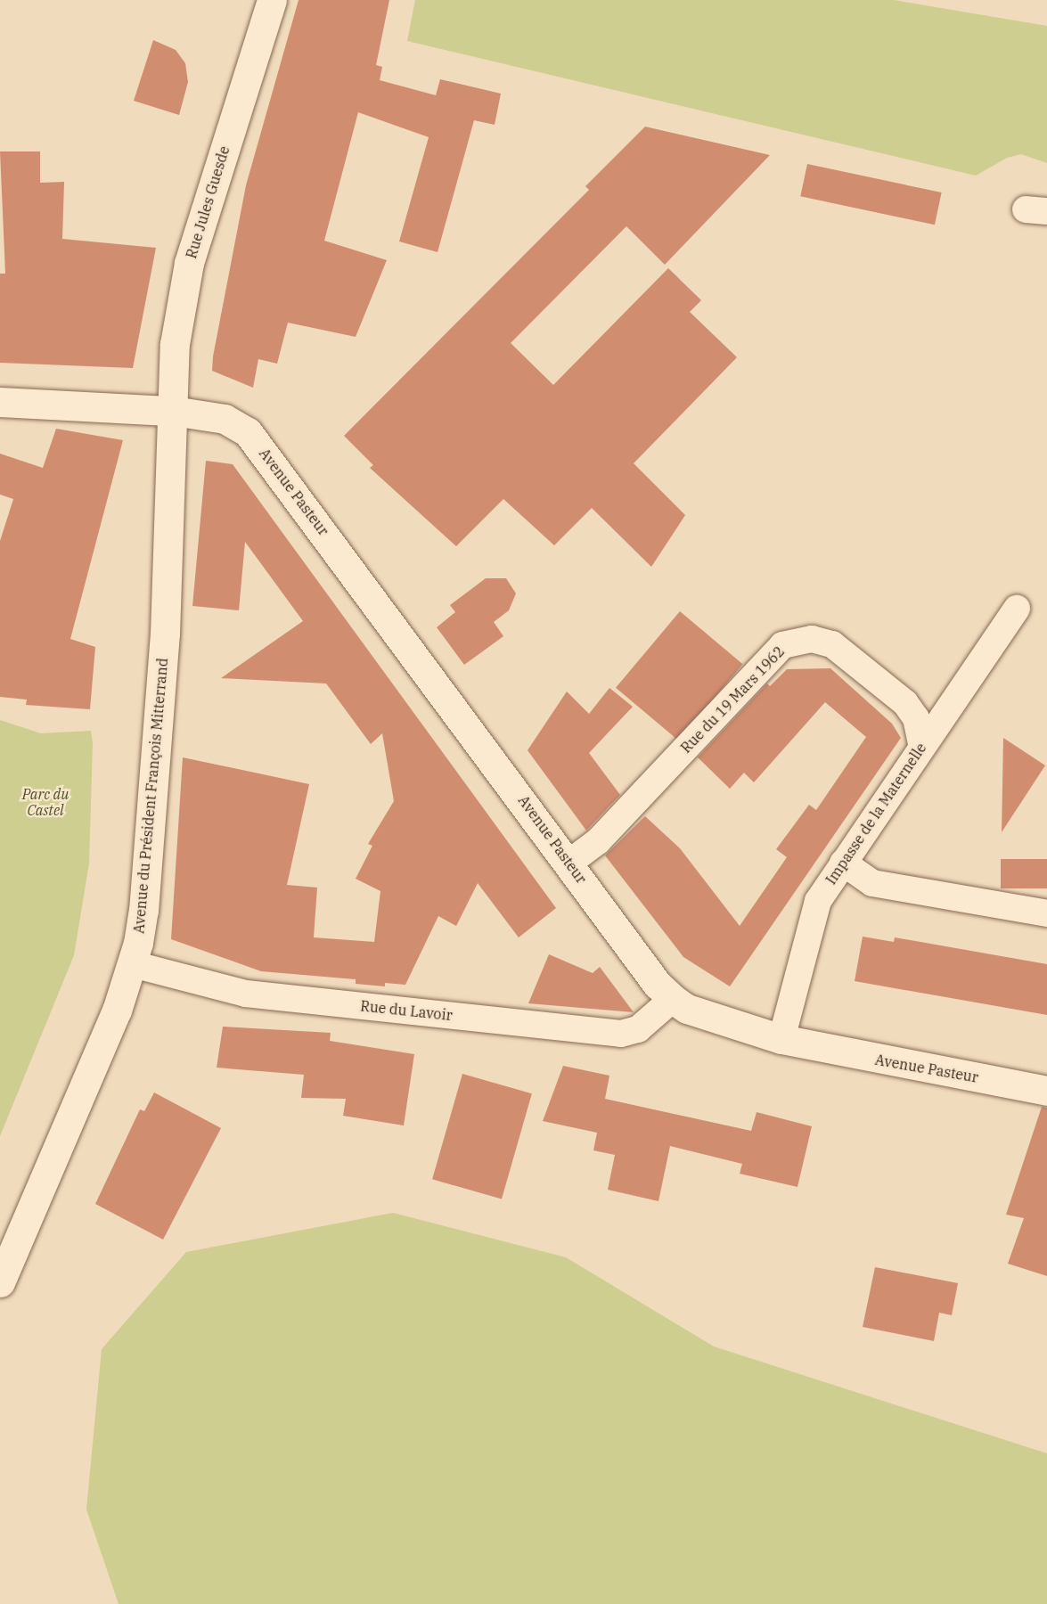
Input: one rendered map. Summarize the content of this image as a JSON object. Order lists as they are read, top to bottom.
{
  "streets": {
    "main road": ["Rue Jules Guesde", "Avenue Pasteur", "Avenue du Président François Mitterrand"],
    "street": ["Rue du 19 Mars 1962", "Impasse de la Maternelle", "Rue du Lavoir"]
  },
  "crossings": [
    ["Rue Jules Guesde", "Avenue Pasteur"],
    ["Rue Jules Guesde", "Avenue du Président François Mitterrand"],
    ["Avenue Pasteur", "Rue du 19 Mars 1962"],
    ["Avenue Pasteur", "Avenue du Président François Mitterrand"],
    ["Avenue Pasteur", "Impasse de la Maternelle"],
    ["Avenue Pasteur", "Rue du Lavoir"],
    ["Rue du 19 Mars 1962", "Impasse de la Maternelle"],
    ["Avenue du Président François Mitterrand", "Rue du Lavoir"]
  ],
  "parks": ["Parc du Castel"]
}
